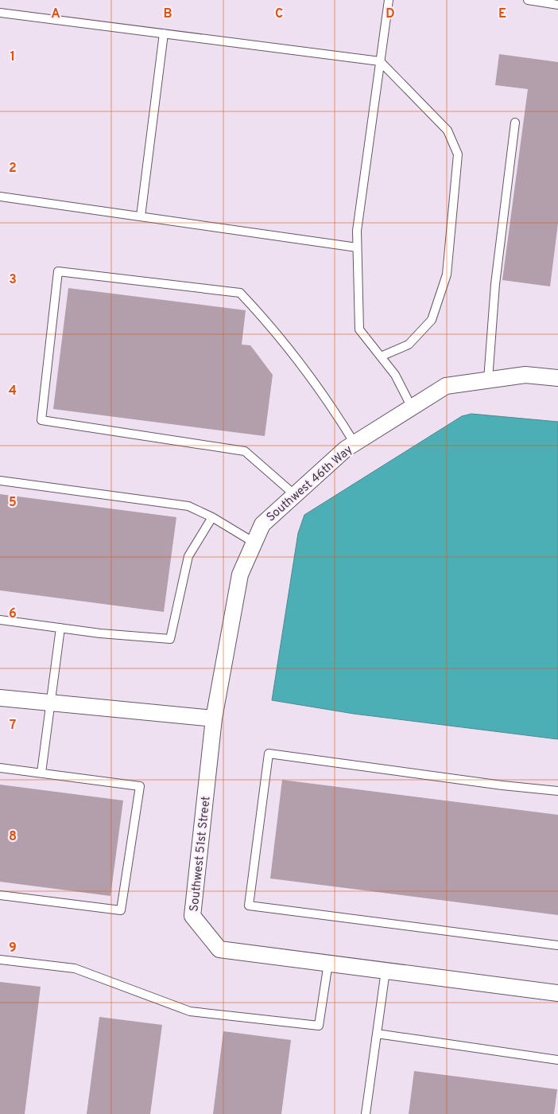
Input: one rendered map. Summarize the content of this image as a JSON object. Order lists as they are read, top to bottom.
{
  "streets": {
    "street": ["Southwest 46th Way", "Southwest 51st Street"]
  },
  "crossings": [
    ["Southwest 46th Way", "Southwest 51st Street"]
  ],
  "grid": {
    "columns": [
      "A",
      "B",
      "C",
      "D",
      "E"
    ],
    "rows": [
      "1",
      "2",
      "3",
      "4",
      "5",
      "6",
      "7",
      "8",
      "9"
    ]
  }
}
